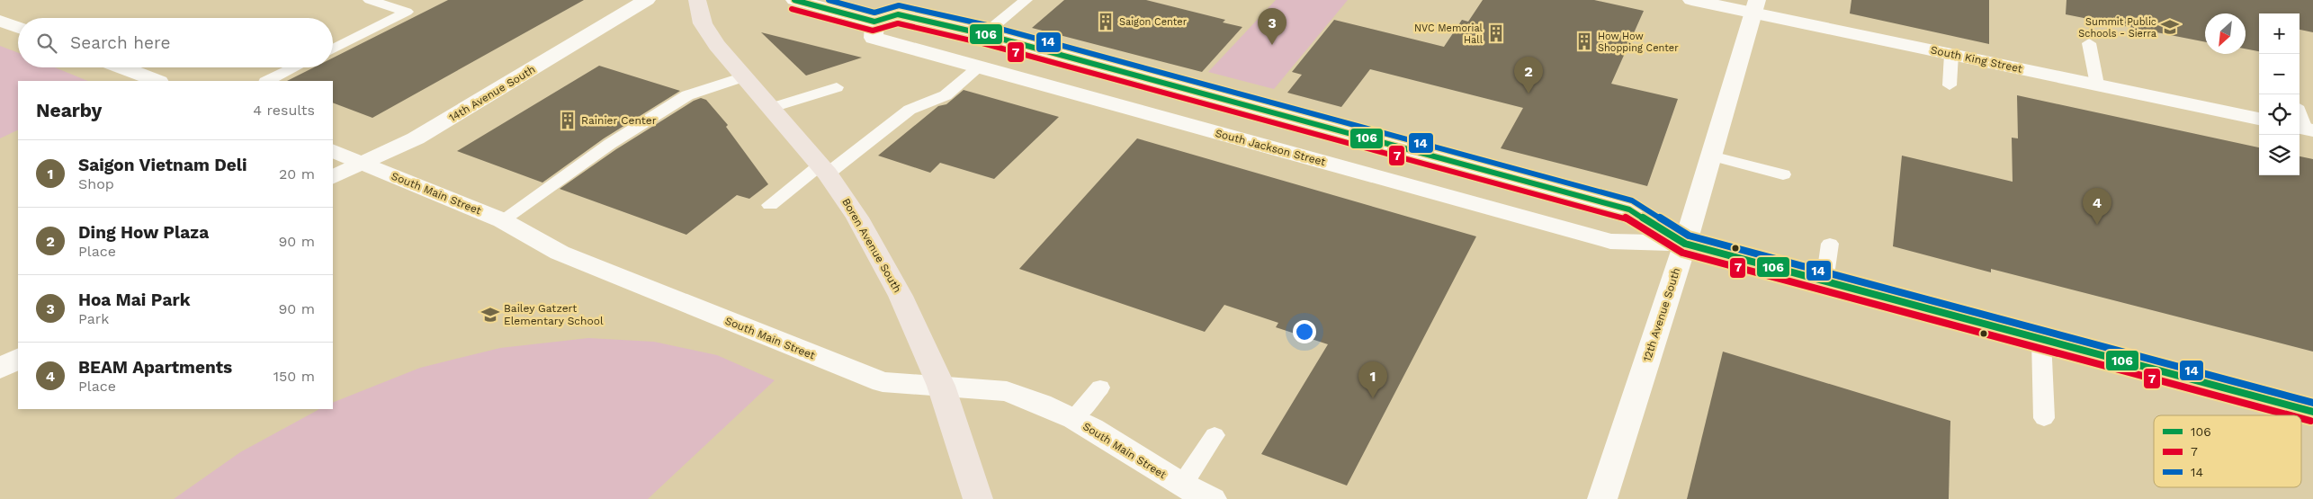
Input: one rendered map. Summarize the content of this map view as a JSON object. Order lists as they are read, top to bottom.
{
  "streets": {
    "main road": [
      "South King Street",
      "14th Avenue South",
      "South Jackson Street",
      "South Main Street",
      "Boren Avenue South",
      "12th Avenue South"
    ]
  },
  "crossings": [
    ["South King Street", "12th Avenue South"],
    ["14th Avenue South", "South Main Street"],
    ["South Jackson Street", "12th Avenue South"],
    ["South Main Street", "Boren Avenue South"]
  ],
  "places": {
    "building": [
      "Saigon Center",
      "NVC Memorial Hall",
      "How How Shopping Center",
      "Rainier Center"
    ],
    "school or university": ["Summit Public Schools - Sierra", "Bailey Gatzert Elementary School"]
  },
  "lines": ["transit line 106", "transit line 14", "transit line 7"],
  "legend": ["106", "7", "14"],
  "north": "bottom left",
  "page": {
    "pins": [
      "3",
      "2",
      "4",
      "1"
    ],
    "map_buttons": ["+", "−"],
    "search": "Search here",
    "heading": ["Nearby", "4 results"],
    "list": [
      {
        "mark": "1",
        "name": "Saigon Vietnam Deli",
        "note": "Shop",
        "value": "20 m"
      },
      {
        "mark": "2",
        "name": "Ding How Plaza",
        "note": "Place",
        "value": "90 m"
      },
      {
        "mark": "3",
        "name": "Hoa Mai Park",
        "note": "Park",
        "value": "90 m"
      },
      {
        "mark": "4",
        "name": "BEAM Apartments",
        "note": "Place",
        "value": "150 m"
      }
    ]
  }
}
